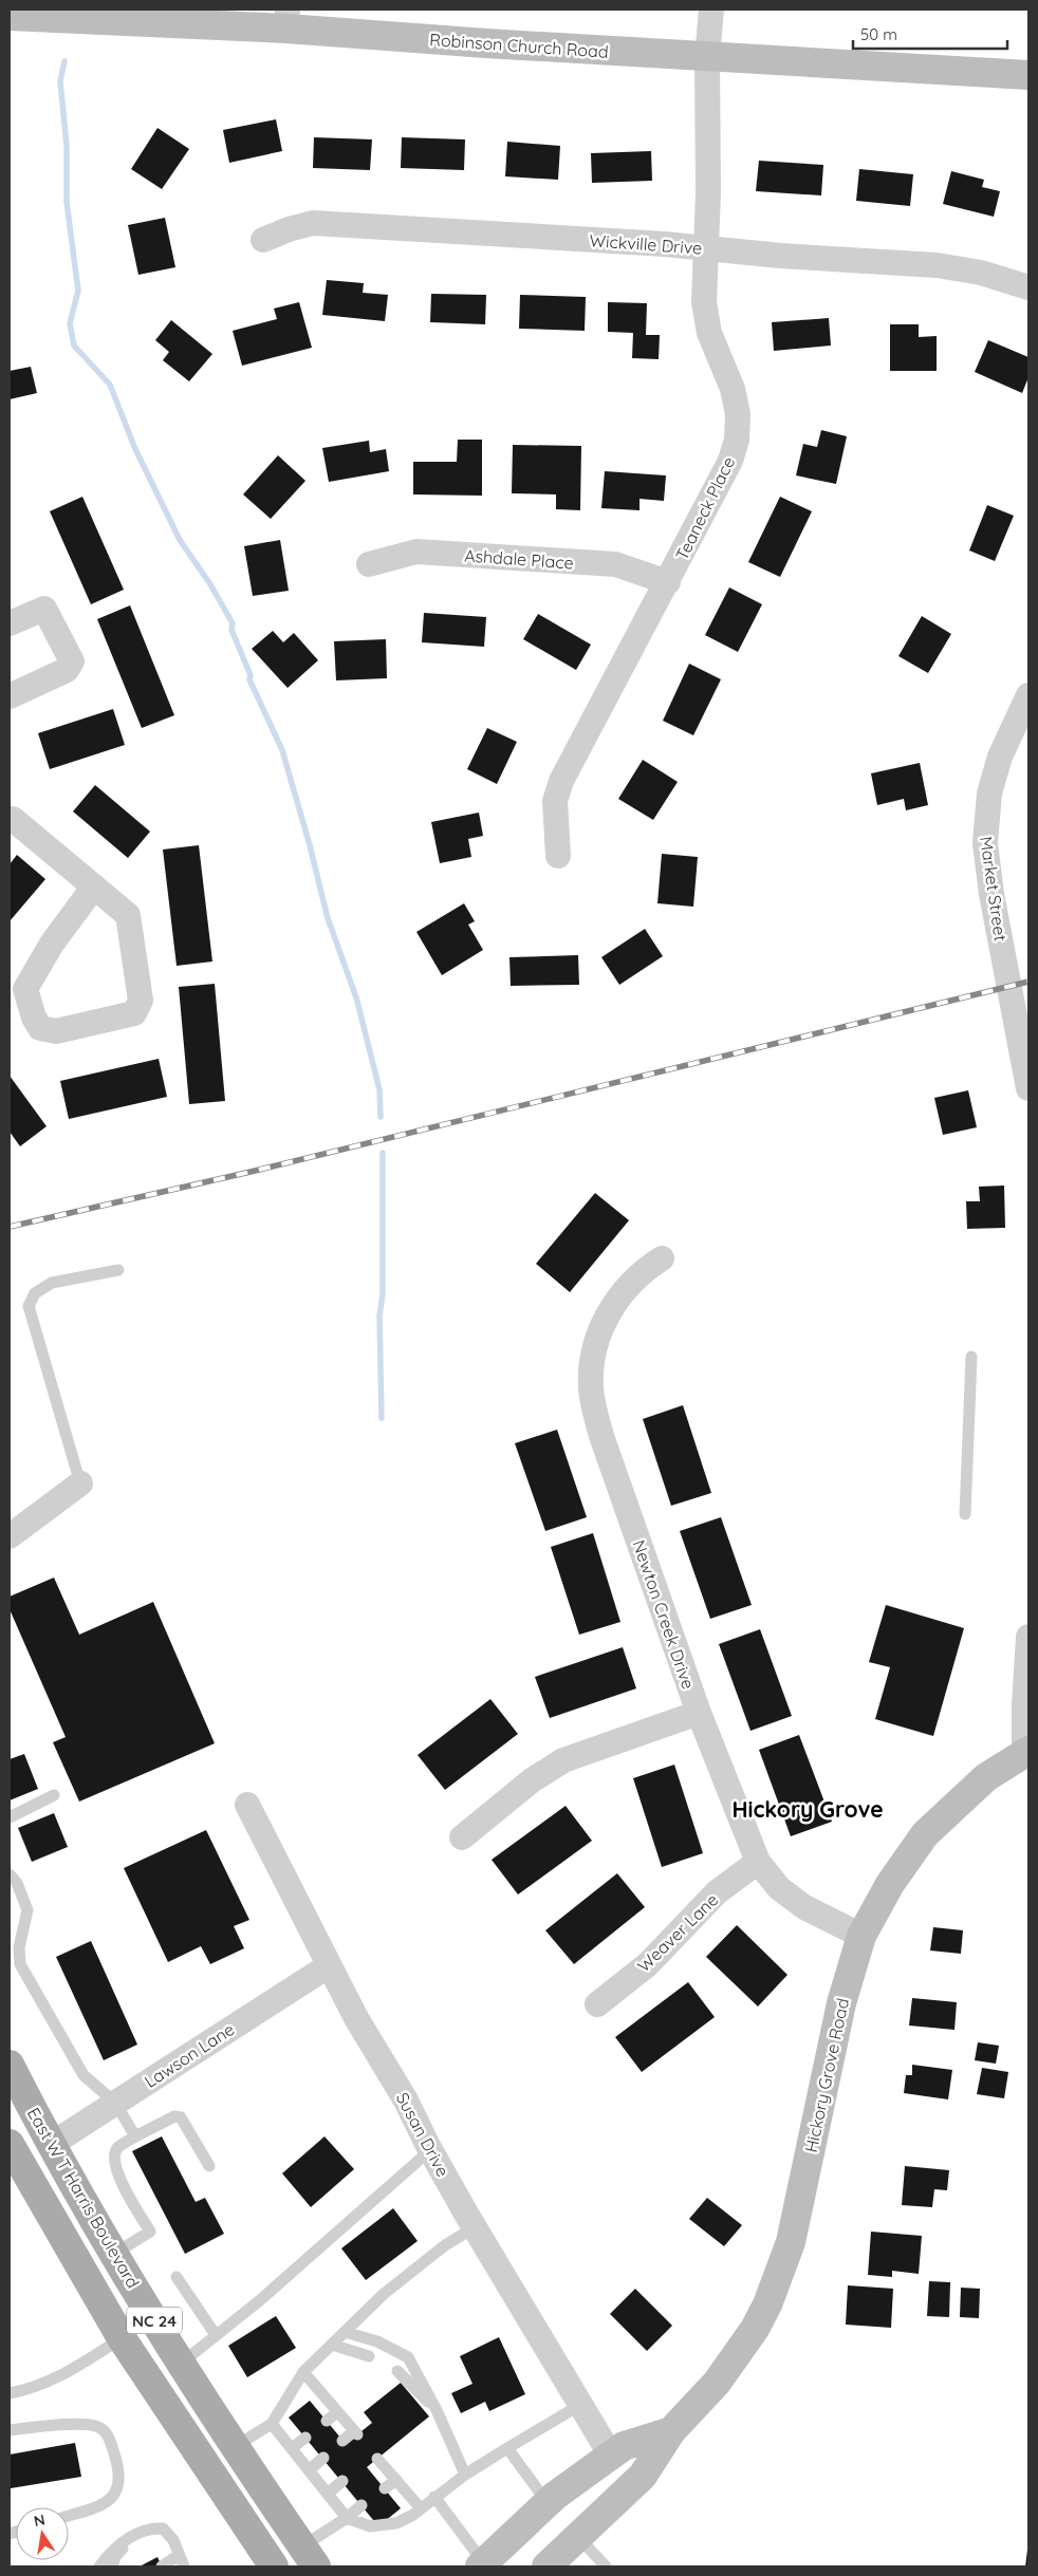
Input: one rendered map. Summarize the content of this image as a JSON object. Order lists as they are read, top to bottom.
{
  "streets": {
    "main road": ["East W T Harris Boulevard", "NC 24"],
    "street": [
      "Robinson Church Road",
      "Wickville Drive",
      "Teaneck Place",
      "Ashdale Place",
      "Market Street",
      "Newton Creek Drive",
      "Weaver Lane",
      "Lawson Lane",
      "Hickory Grove Road",
      "Susan Drive"
    ]
  },
  "crossings": [
    ["Robinson Church Road", "Teaneck Place"],
    ["Wickville Drive", "Teaneck Place"],
    ["Teaneck Place", "Ashdale Place"],
    ["Newton Creek Drive", "Weaver Lane"],
    ["Newton Creek Drive", "Hickory Grove Road"],
    ["Lawson Lane", "Susan Drive"],
    ["Lawson Lane", "East W T Harris Boulevard"],
    ["Hickory Grove Road", "Susan Drive"]
  ],
  "districts": ["Hickory Grove"],
  "scale_bar": "50 m",
  "north": "top"
}
